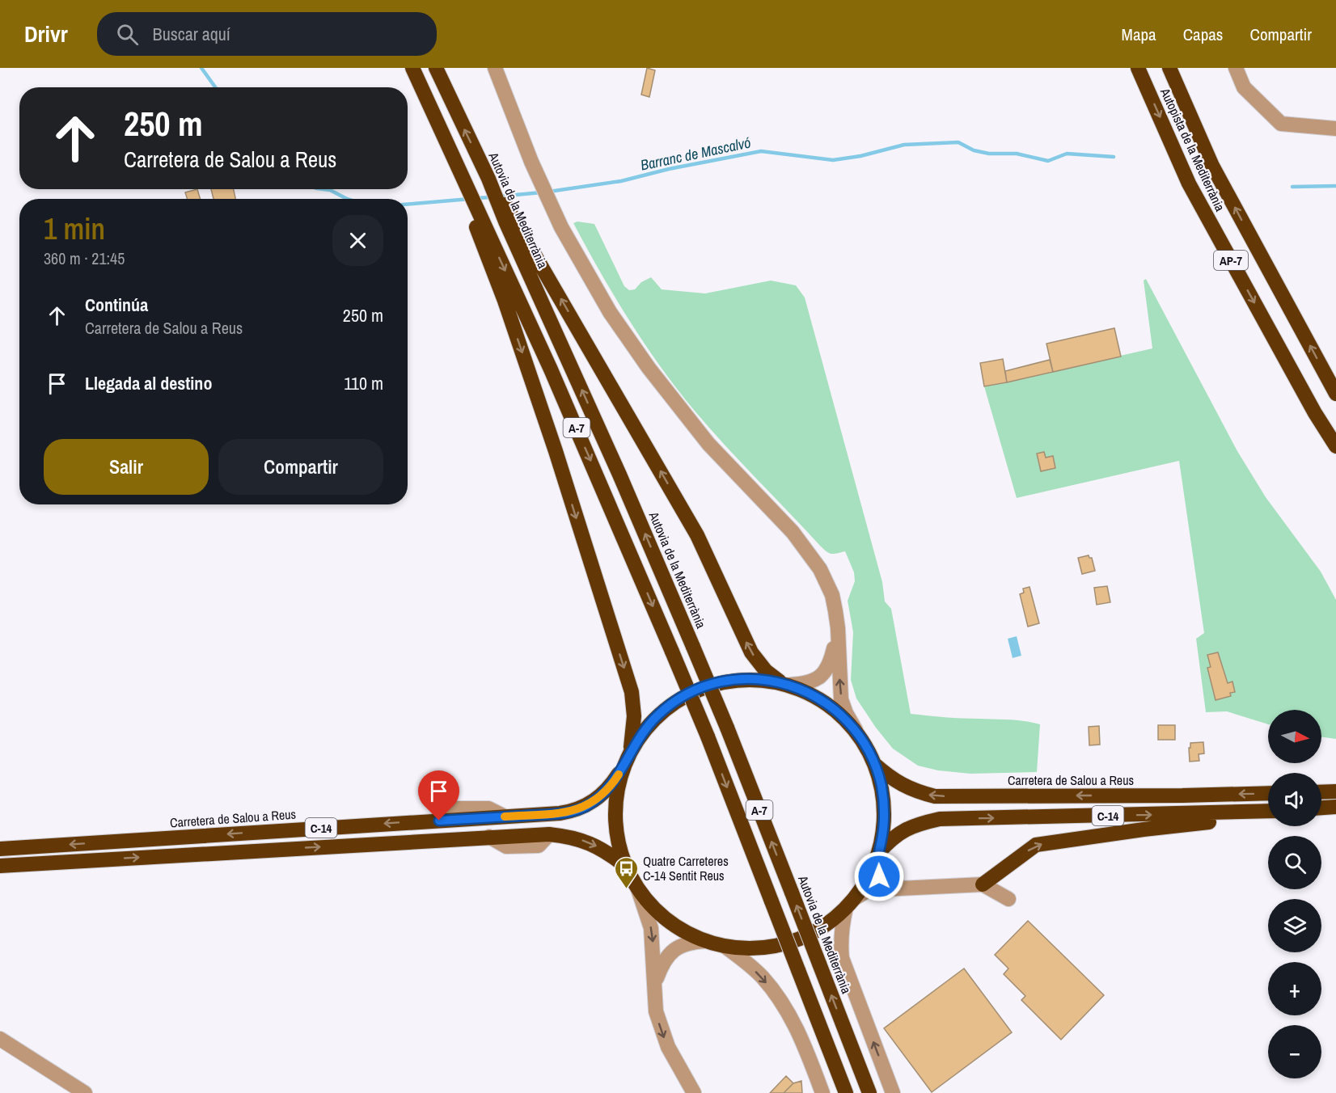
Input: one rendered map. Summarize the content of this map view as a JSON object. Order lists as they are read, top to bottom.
{
  "streets": {
    "highway": [
      "Autopista de la Mediterrània",
      "Autovia de la Mediterrània",
      "AP-7",
      "A-7",
      "Carretera de Salou a Reus",
      "C-14"
    ]
  },
  "crossings": [
    ["Carretera de Salou a Reus", "C-14"]
  ],
  "water": ["Barranc de Mascalvó"],
  "places": {
    "bus stop": ["Quatre Carreteres C-14 Sentit Reus"]
  },
  "north": "right",
  "page": {
    "header": "Drivr",
    "search": "Buscar aquí",
    "nav": ["Mapa", "Capas", "Compartir"],
    "turn": ["250 m", "Carretera de Salou a Reus"],
    "heading": ["1 min", "360 m · 21:45"],
    "list": [
      {
        "name": "Continúa",
        "note": "Carretera de Salou a Reus",
        "value": "250 m"
      },
      {
        "name": "Llegada al destino",
        "value": "110 m"
      }
    ],
    "buttons": ["Salir", "Compartir"],
    "map_buttons": ["+", "−"]
  }
}
